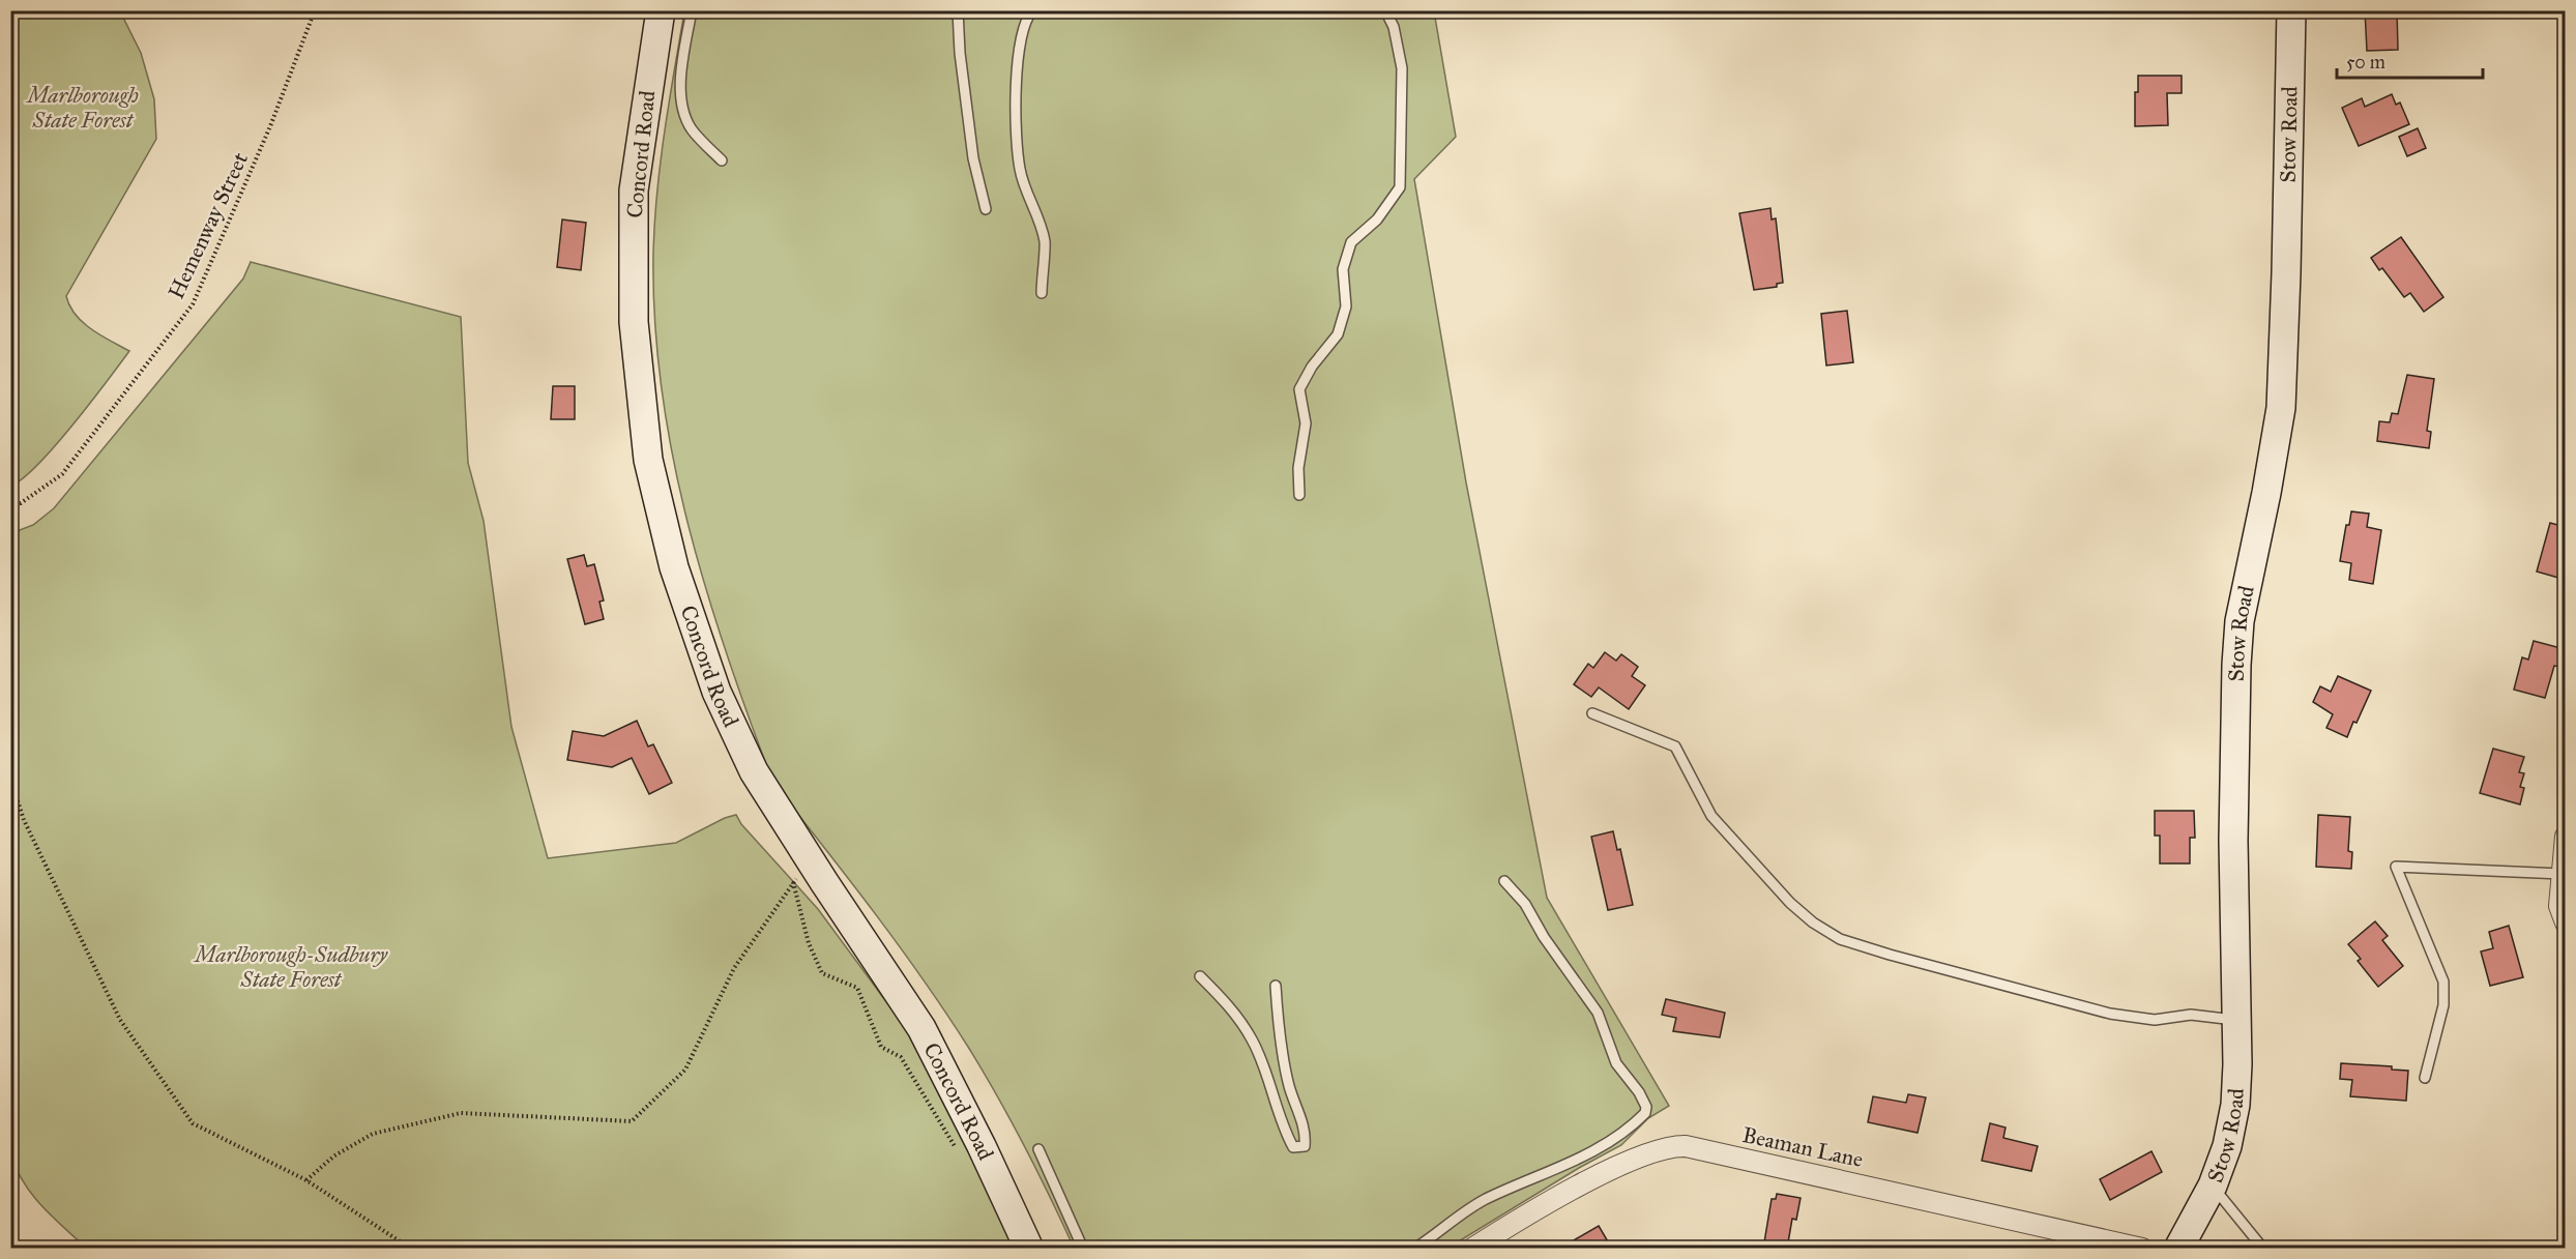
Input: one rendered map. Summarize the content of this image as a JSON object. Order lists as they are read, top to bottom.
{
  "streets": {
    "street": ["Stow Road", "Concord Road", "Beaman Lane"],
    "path": ["Hemenway Street"]
  },
  "parks": ["Marlborough State Forest", "Marlborough-Sudbury State Forest"],
  "scale_bar": "50 m"
}
